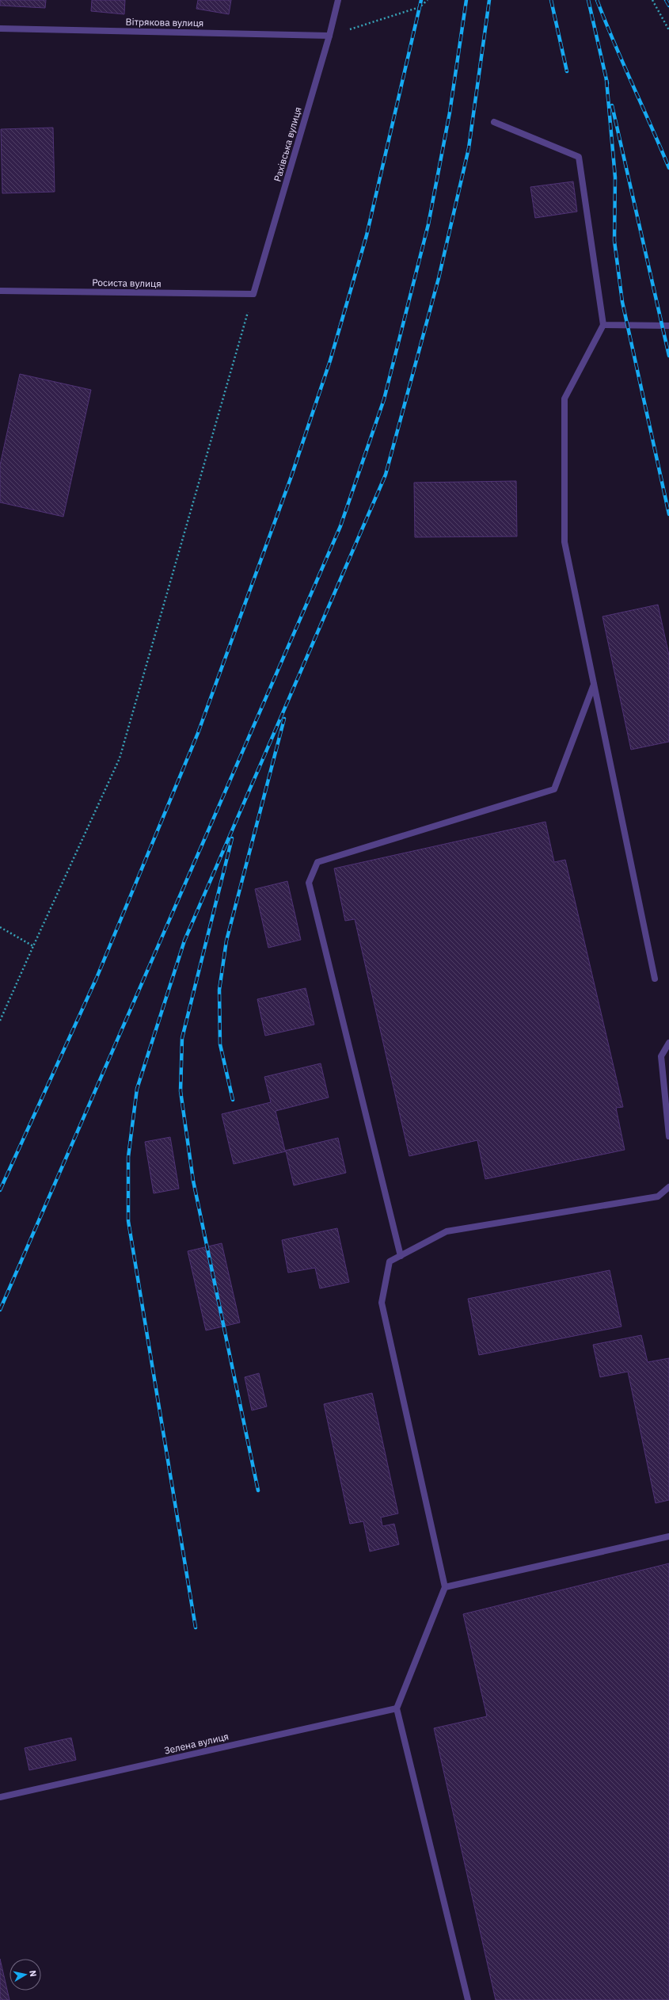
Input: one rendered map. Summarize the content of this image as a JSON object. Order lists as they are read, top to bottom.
{
  "streets": {
    "street": [
      "Вітрякова вулиця",
      "Рахівська вулиця",
      "Росиста вулиця",
      "Зелена вулиця"
    ]
  },
  "crossings": [
    ["Вітрякова вулиця", "Рахівська вулиця"],
    ["Рахівська вулиця", "Росиста вулиця"]
  ],
  "north": "right"
}
